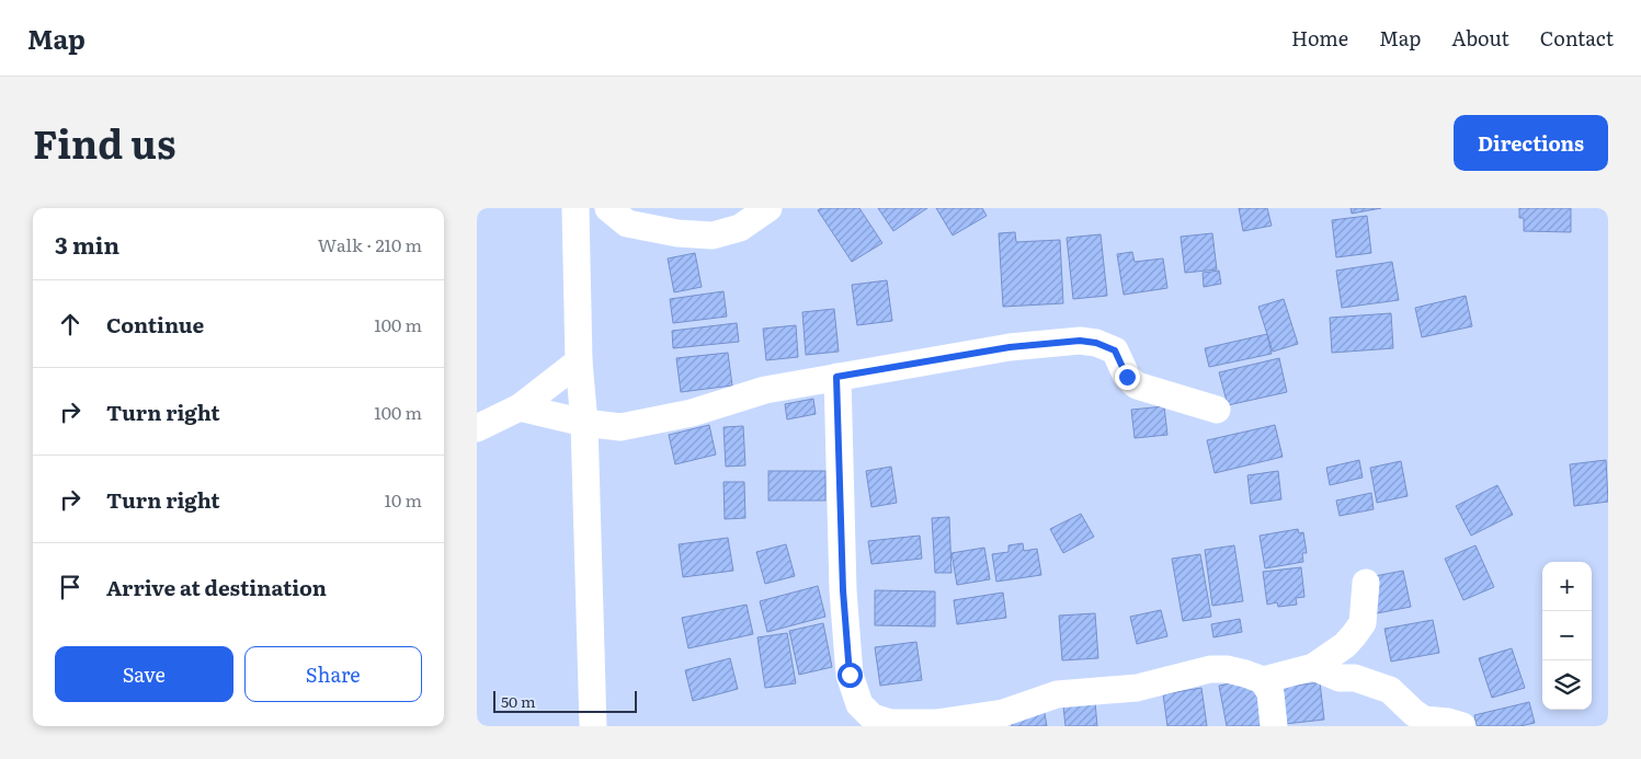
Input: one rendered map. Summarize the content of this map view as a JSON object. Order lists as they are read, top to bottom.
{
  "scale_bar": "50 m",
  "page": {
    "header": "Map",
    "nav": [
      "Home",
      "Map",
      "About",
      "Contact"
    ],
    "title": "Find us",
    "buttons": [
      "Directions",
      ["Save", "Share"]
    ],
    "heading": ["3 min", "Walk · 210 m"],
    "list": [
      ["Continue", "100 m"],
      ["Turn right", "100 m"],
      ["Turn right", "10 m"],
      "Arrive at destination"
    ],
    "map_buttons": ["+", "−"],
    "scale": "50 m"
  }
}
